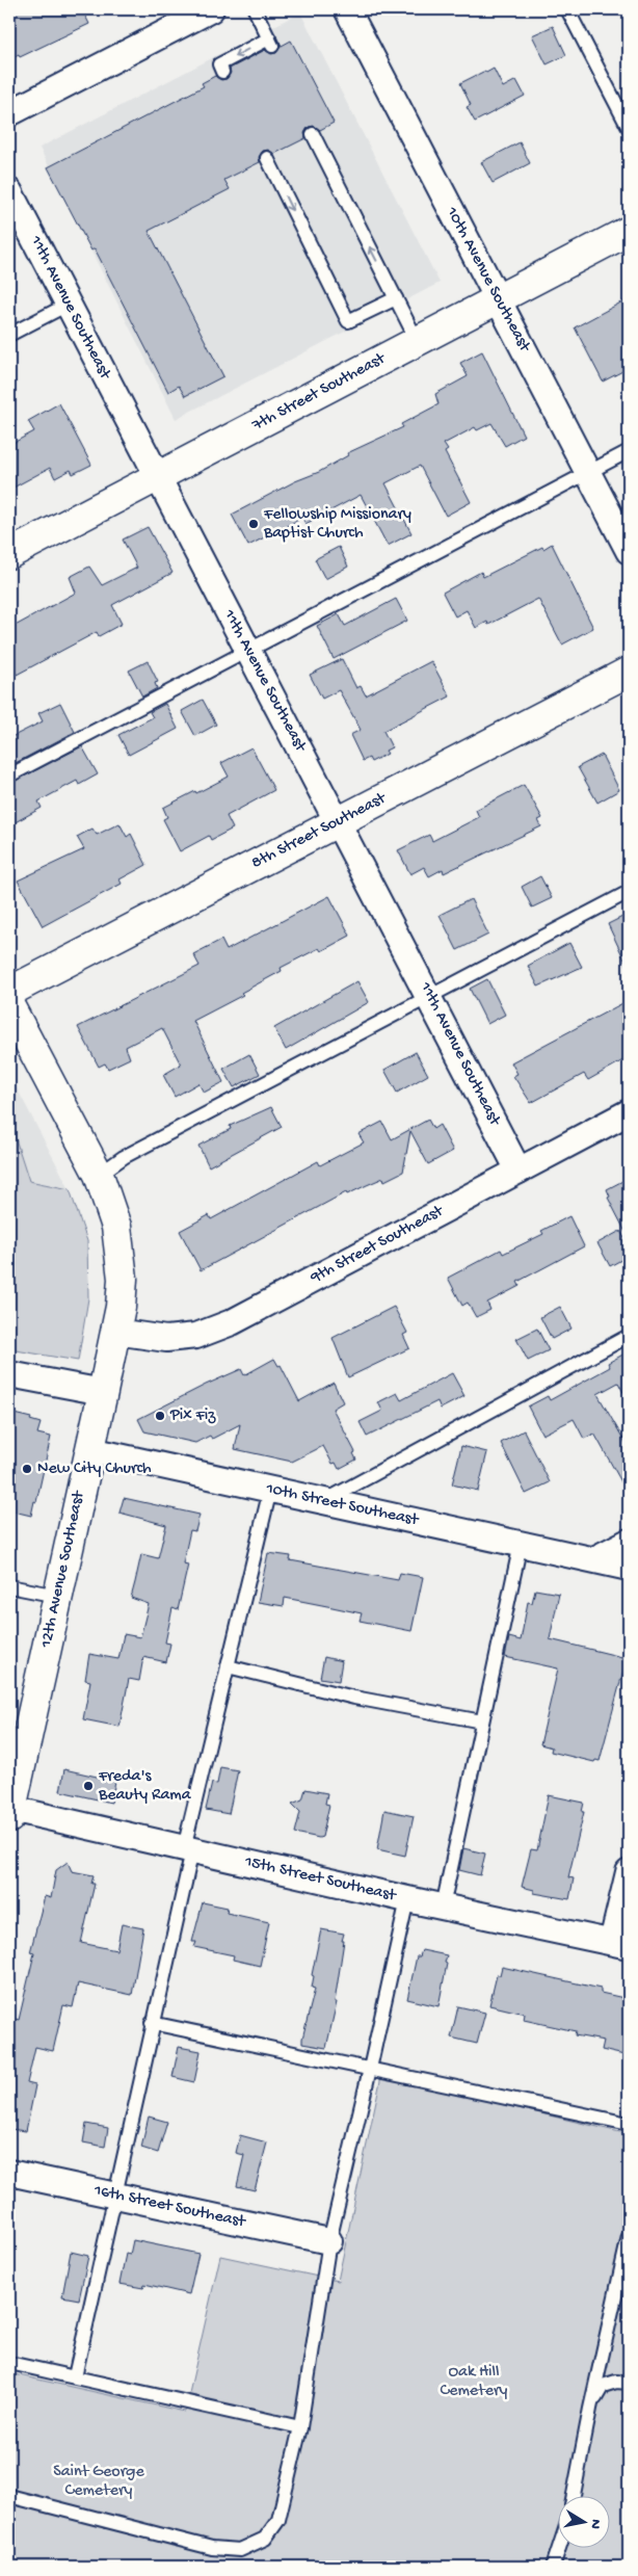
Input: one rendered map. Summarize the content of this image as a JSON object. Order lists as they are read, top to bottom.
{
  "streets": {
    "main road": ["7th Street Southeast", "8th Street Southeast", "12th Avenue Southeast"],
    "street": [
      "10th Avenue Southeast",
      "11th Avenue Southeast",
      "9th Street Southeast",
      "10th Street Southeast",
      "15th Street Southeast",
      "16th Street Southeast"
    ]
  },
  "crossings": [
    ["10th Avenue Southeast", "7th Street Southeast"],
    ["11th Avenue Southeast", "7th Street Southeast"],
    ["11th Avenue Southeast", "8th Street Southeast"],
    ["11th Avenue Southeast", "9th Street Southeast"],
    ["9th Street Southeast", "12th Avenue Southeast"],
    ["10th Street Southeast", "12th Avenue Southeast"],
    ["12th Avenue Southeast", "15th Street Southeast"]
  ],
  "parks": ["Oak Hill Cemetery", "Saint George Cemetery"],
  "places": [
    "Fellowship Missionary Baptist Church",
    "Pix Fiz",
    "New City Church",
    "Freda's Beauty Rama"
  ],
  "north": "right"
}
